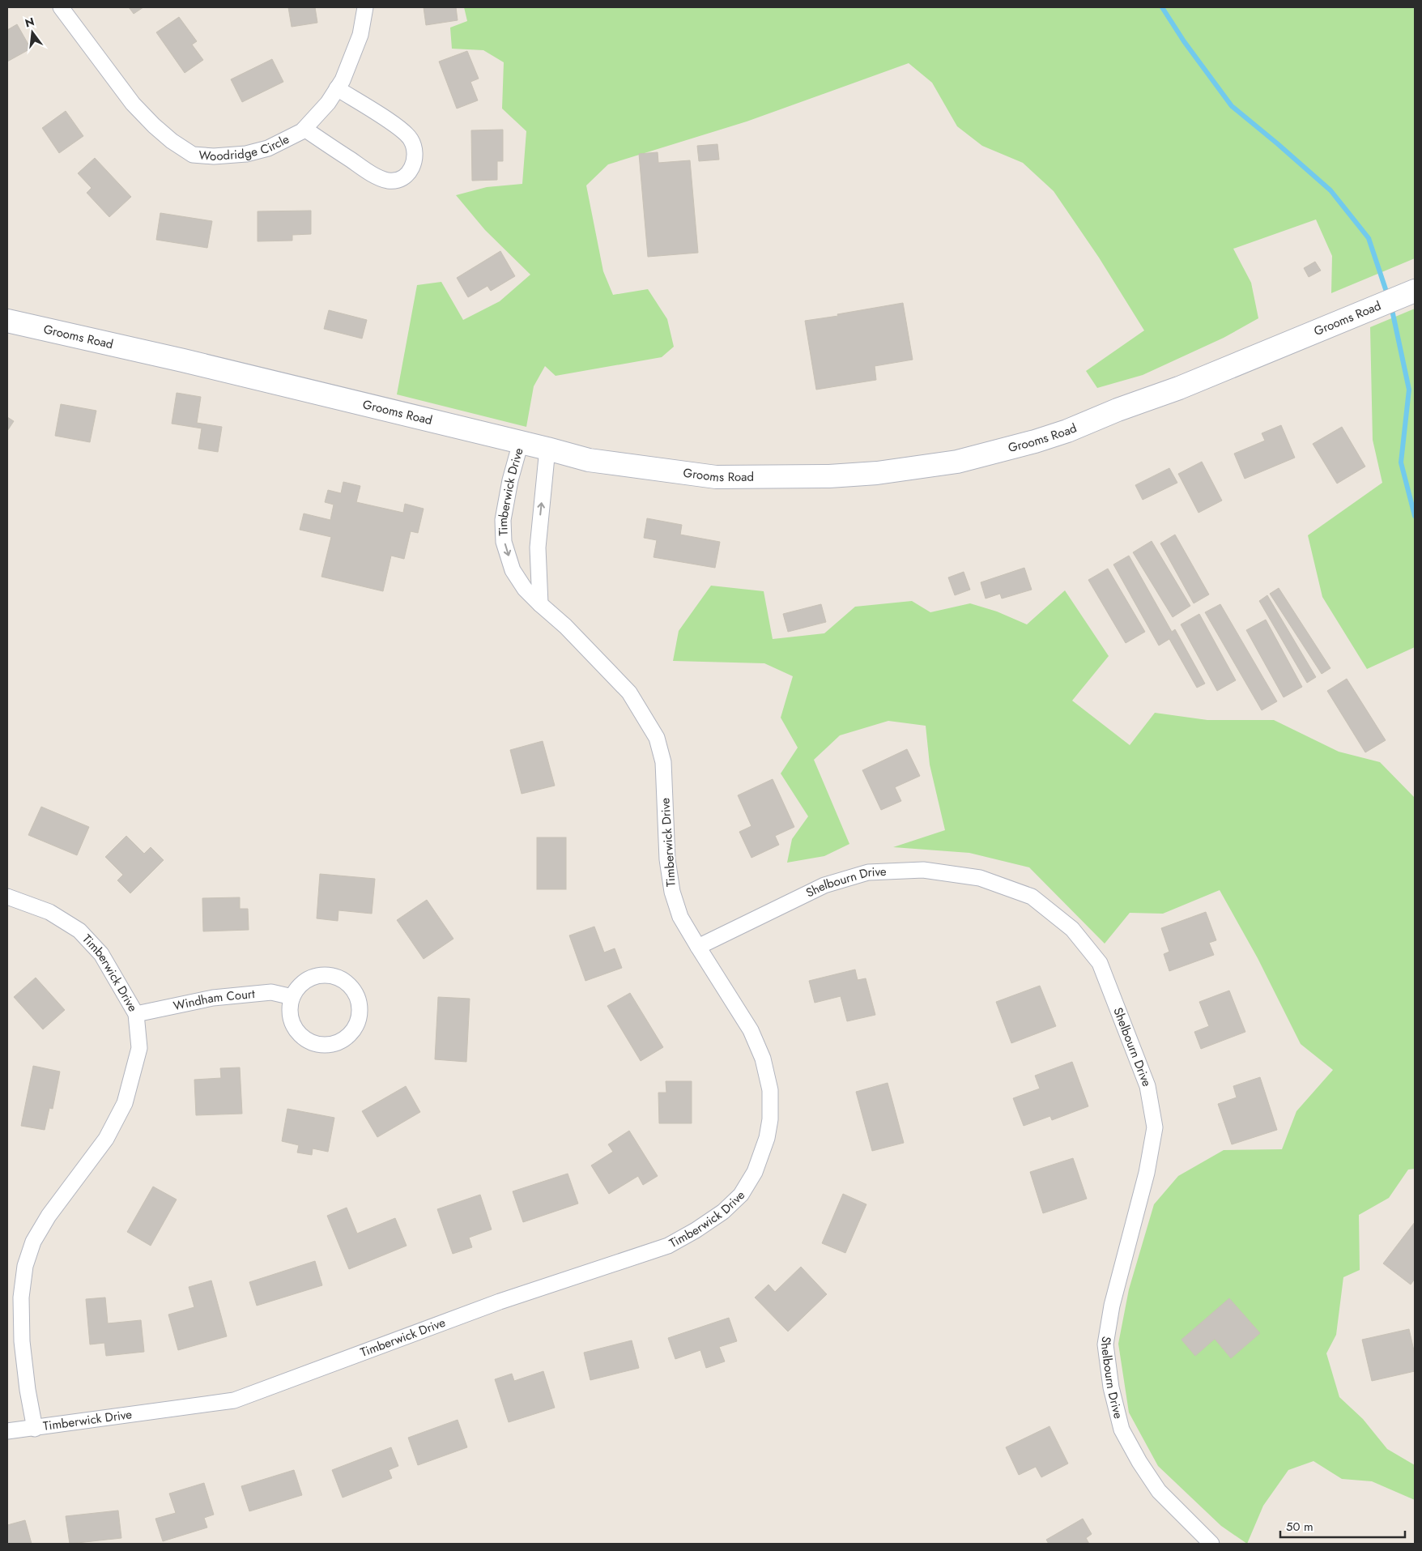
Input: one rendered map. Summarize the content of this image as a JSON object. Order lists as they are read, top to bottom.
{
  "streets": {
    "street": [
      "Woodridge Circle",
      "Grooms Road",
      "Timberwick Drive",
      "Shelbourn Drive",
      "Windham Court"
    ]
  },
  "crossings": [
    ["Grooms Road", "Timberwick Drive"],
    ["Timberwick Drive", "Shelbourn Drive"],
    ["Timberwick Drive", "Windham Court"]
  ],
  "scale_bar": "50 m",
  "north": "top"
}
